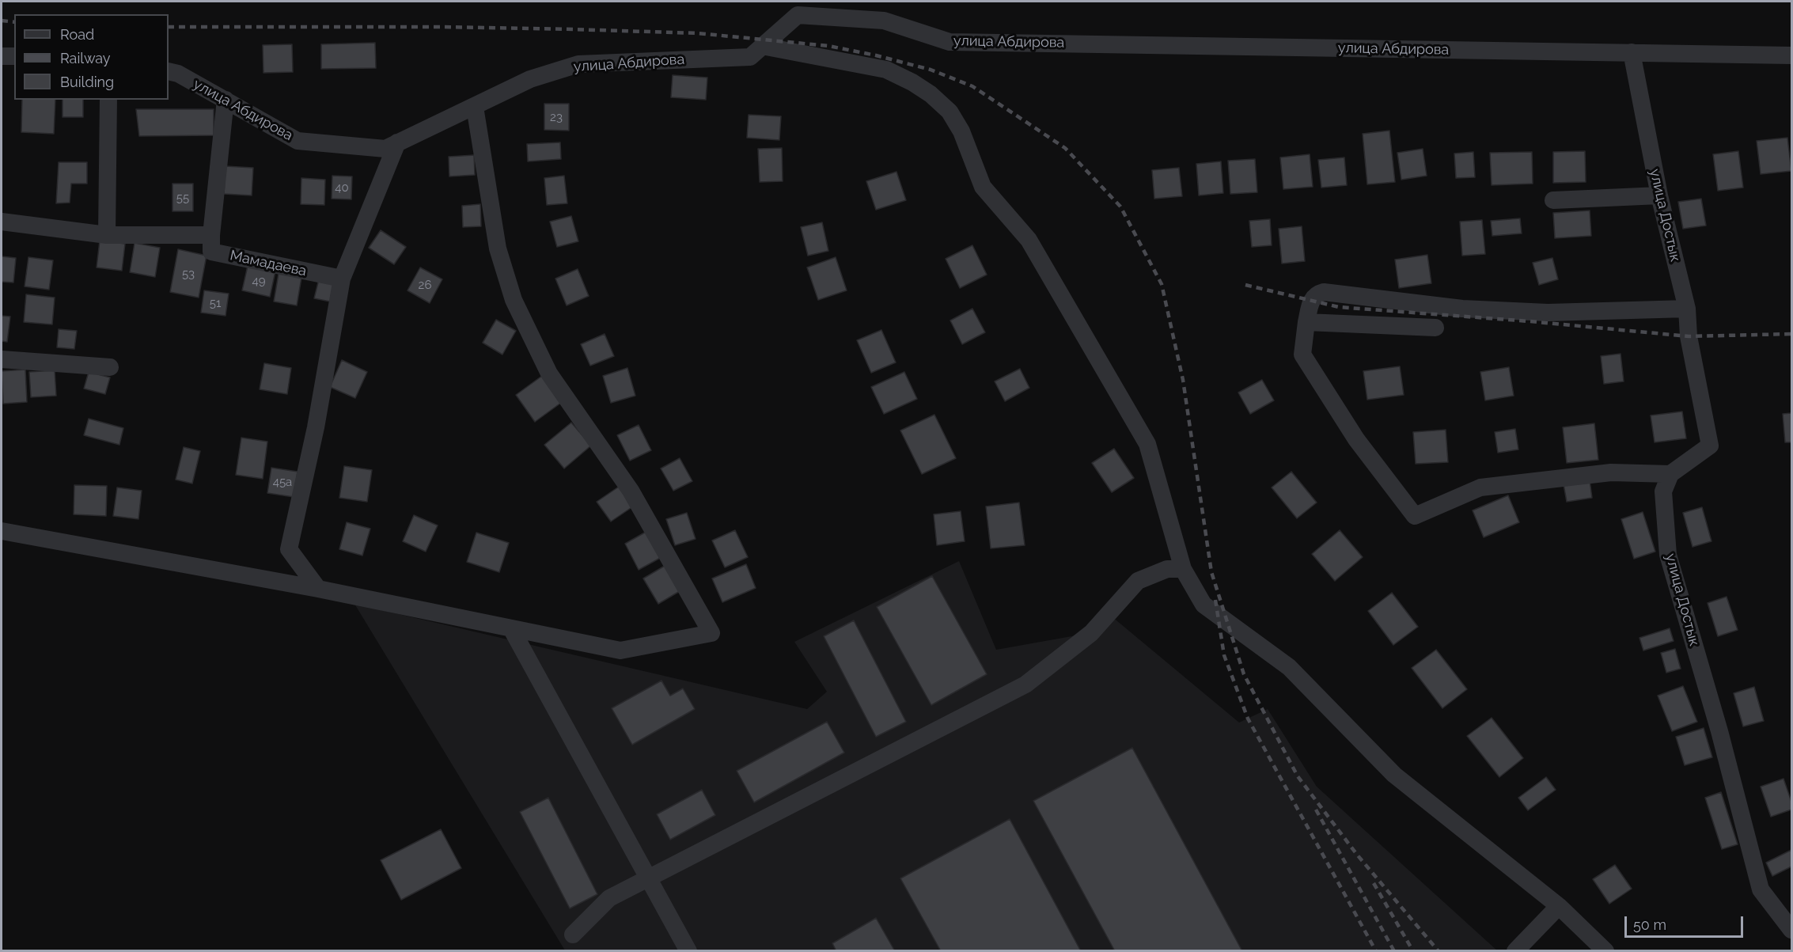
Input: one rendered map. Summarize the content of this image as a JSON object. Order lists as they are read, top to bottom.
{
  "streets": {
    "street": ["улица Абдирова", "улица Достык", "Мамадаева"]
  },
  "crossings": [
    ["улица Абдирова", "улица Достык"],
    ["улица Абдирова", "Мамадаева"]
  ],
  "house_numbers": [
    "23",
    "40",
    "55",
    "53",
    "49",
    "26",
    "51",
    "45а"
  ],
  "legend": ["Road", "Railway", "Building"],
  "scale_bar": "50 m"
}
